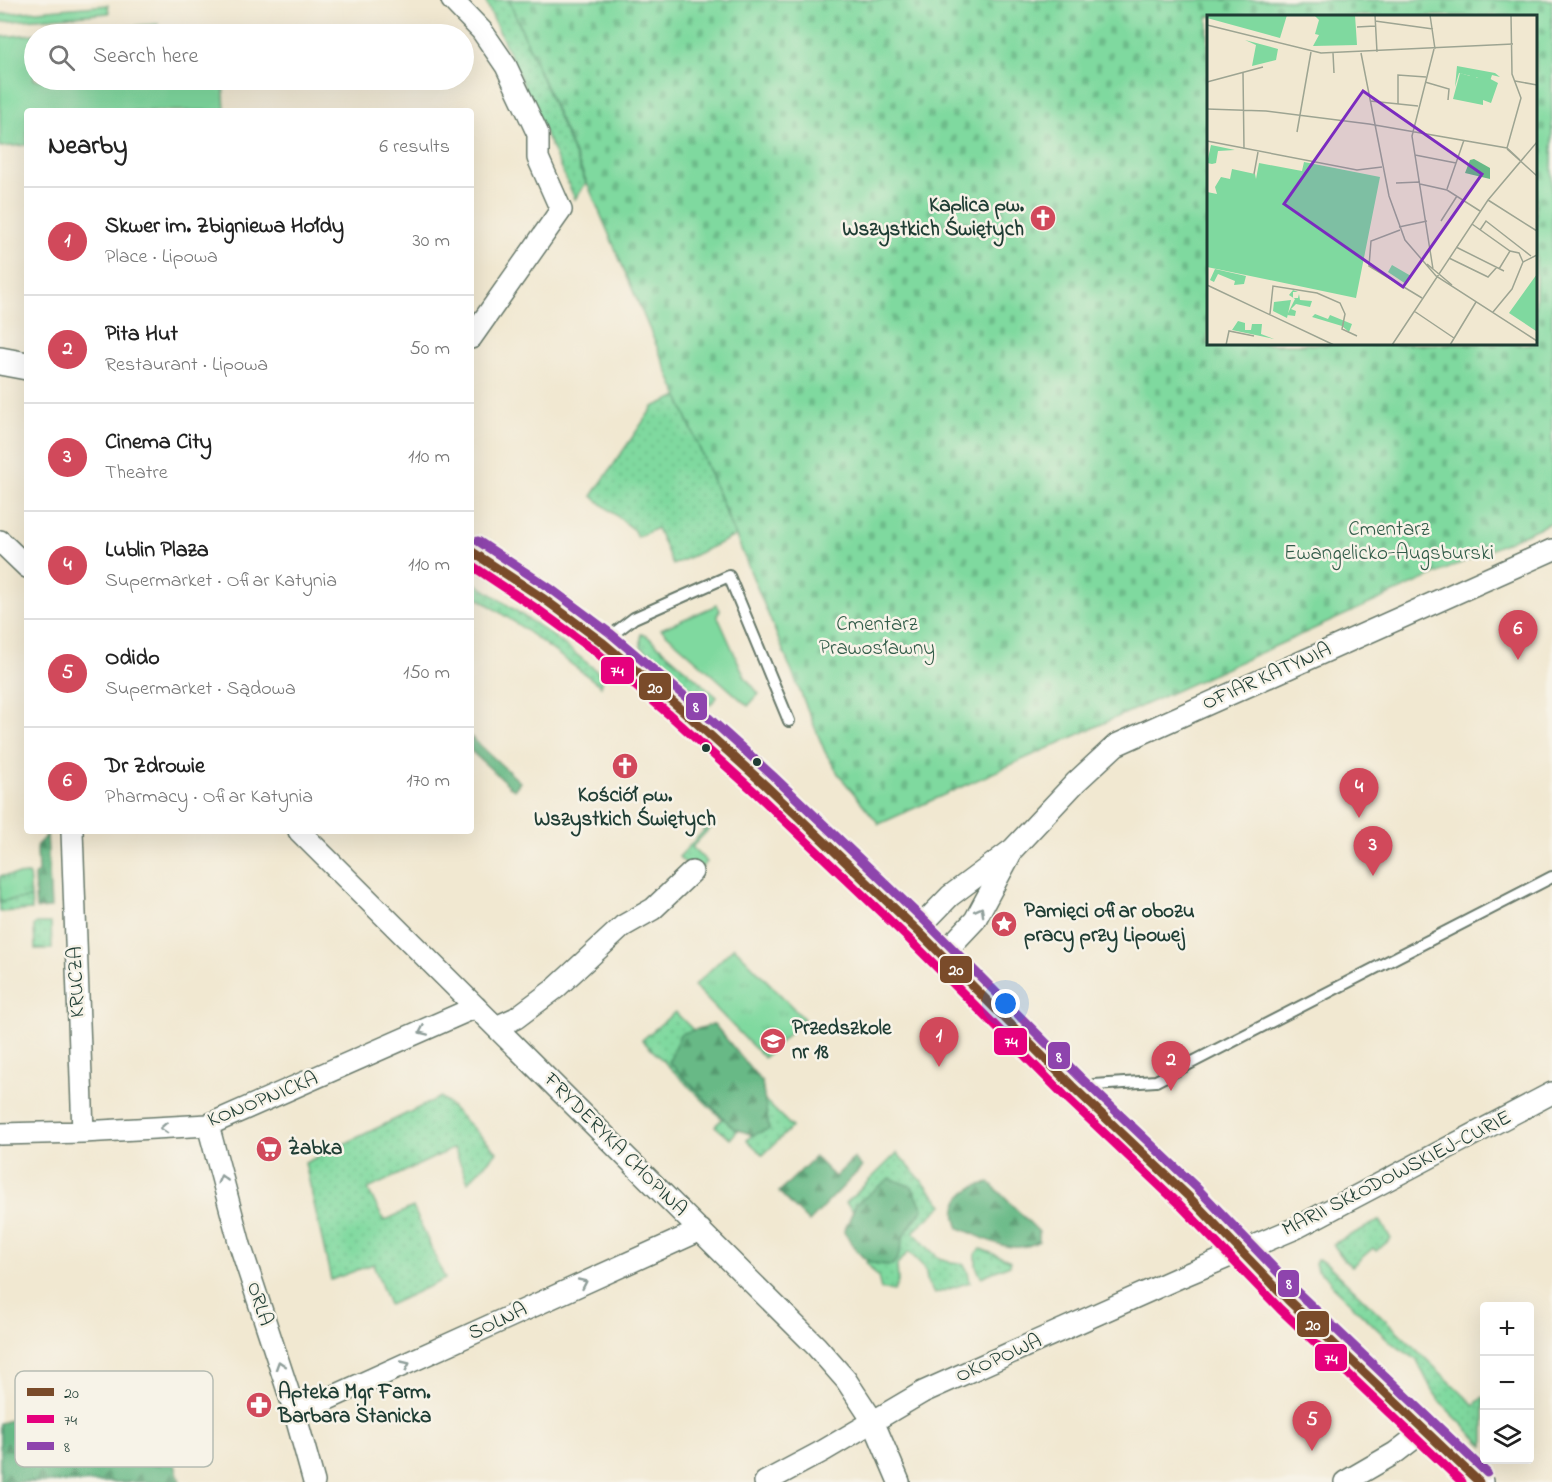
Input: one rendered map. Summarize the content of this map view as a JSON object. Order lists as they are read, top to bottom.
{
  "streets": {
    "street": [
      "OFIAR KATYNIA",
      "KRUCZA",
      "KONOPNICKA",
      "FRYDERYKA CHOPINA",
      "MARII SKŁODOWSKIEJ-CURIE",
      "ORLA",
      "SOLNA",
      "OKOPOWA"
    ]
  },
  "crossings": [
    ["KRUCZA", "KONOPNICKA"],
    ["KONOPNICKA", "FRYDERYKA CHOPINA"],
    ["KONOPNICKA", "ORLA"],
    ["FRYDERYKA CHOPINA", "SOLNA"],
    ["FRYDERYKA CHOPINA", "OKOPOWA"],
    ["MARII SKŁODOWSKIEJ-CURIE", "OKOPOWA"],
    ["ORLA", "SOLNA"]
  ],
  "one_way": ["KONOPNICKA", "ORLA", "SOLNA"],
  "parks": ["Cmentarz Ewangelicko-Augsburski", "Cmentarz Prawosławny"],
  "places": {
    "church": ["Kaplica pw. Wszystkich Świętych", "Kościół pw. Wszystkich Świętych"],
    "place": ["Pamięci ofiar obozu pracy przy Lipowej"],
    "school or university": ["Przedszkole nr 18"],
    "supermarket": ["Żabka"],
    "pharmacy": ["Apteka Mgr Farm. Barbara Stanicka"]
  },
  "lines": ["transit line 8", "transit line 20", "transit line 74"],
  "legend": ["20", "74", "8"],
  "page": {
    "search": "Search here",
    "heading": ["Nearby", "6 results"],
    "list": [
      {
        "mark": "1",
        "name": "Skwer im. Zbigniewa Hołdy",
        "note": "Place · Lipowa",
        "value": "30 m"
      },
      {
        "mark": "2",
        "name": "Pita Hut",
        "note": "Restaurant · Lipowa",
        "value": "50 m"
      },
      {
        "mark": "3",
        "name": "Cinema City",
        "note": "Theatre",
        "value": "110 m"
      },
      {
        "mark": "4",
        "name": "Lublin Plaza",
        "note": "Supermarket · Ofiar Katynia",
        "value": "110 m"
      },
      {
        "mark": "5",
        "name": "Odido",
        "note": "Supermarket · Sądowa",
        "value": "150 m"
      },
      {
        "mark": "6",
        "name": "Dr Zdrowie",
        "note": "Pharmacy · Ofiar Katynia",
        "value": "170 m"
      }
    ],
    "pins": [
      "6",
      "4",
      "3",
      "1",
      "2",
      "5"
    ],
    "map_buttons": ["+", "−"]
  }
}
